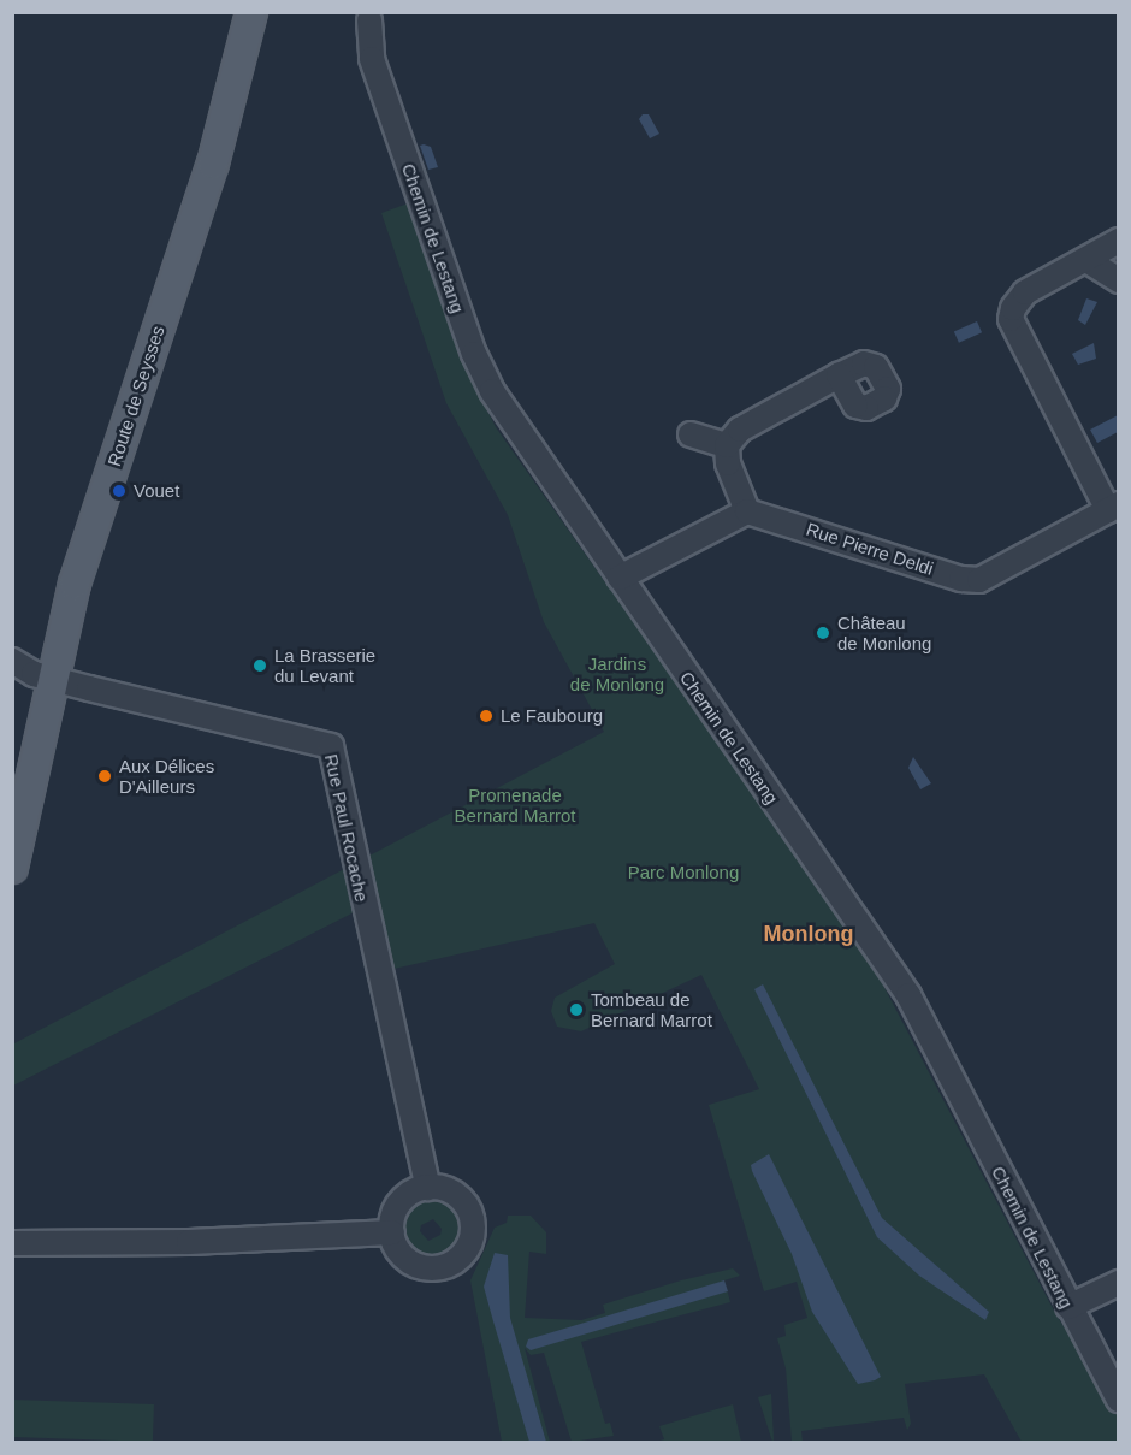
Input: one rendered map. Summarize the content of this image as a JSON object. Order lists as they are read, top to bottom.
{
  "streets": {
    "main road": ["Route de Seysses"],
    "street": ["Chemin de Lestang", "Rue Pierre Deldi", "Rue Paul Rocache"]
  },
  "crossings": [
    ["Route de Seysses", "Rue Paul Rocache"]
  ],
  "districts": ["Monlong"],
  "parks": ["Jardins de Monlong", "Promenade Bernard Marrot", "Parc Monlong"],
  "places": [
    "Vouet",
    "Château de Monlong",
    "La Brasserie du Levant",
    "Le Faubourg",
    "Aux Délices D'Ailleurs",
    "Tombeau de Bernard Marrot"
  ]
}
